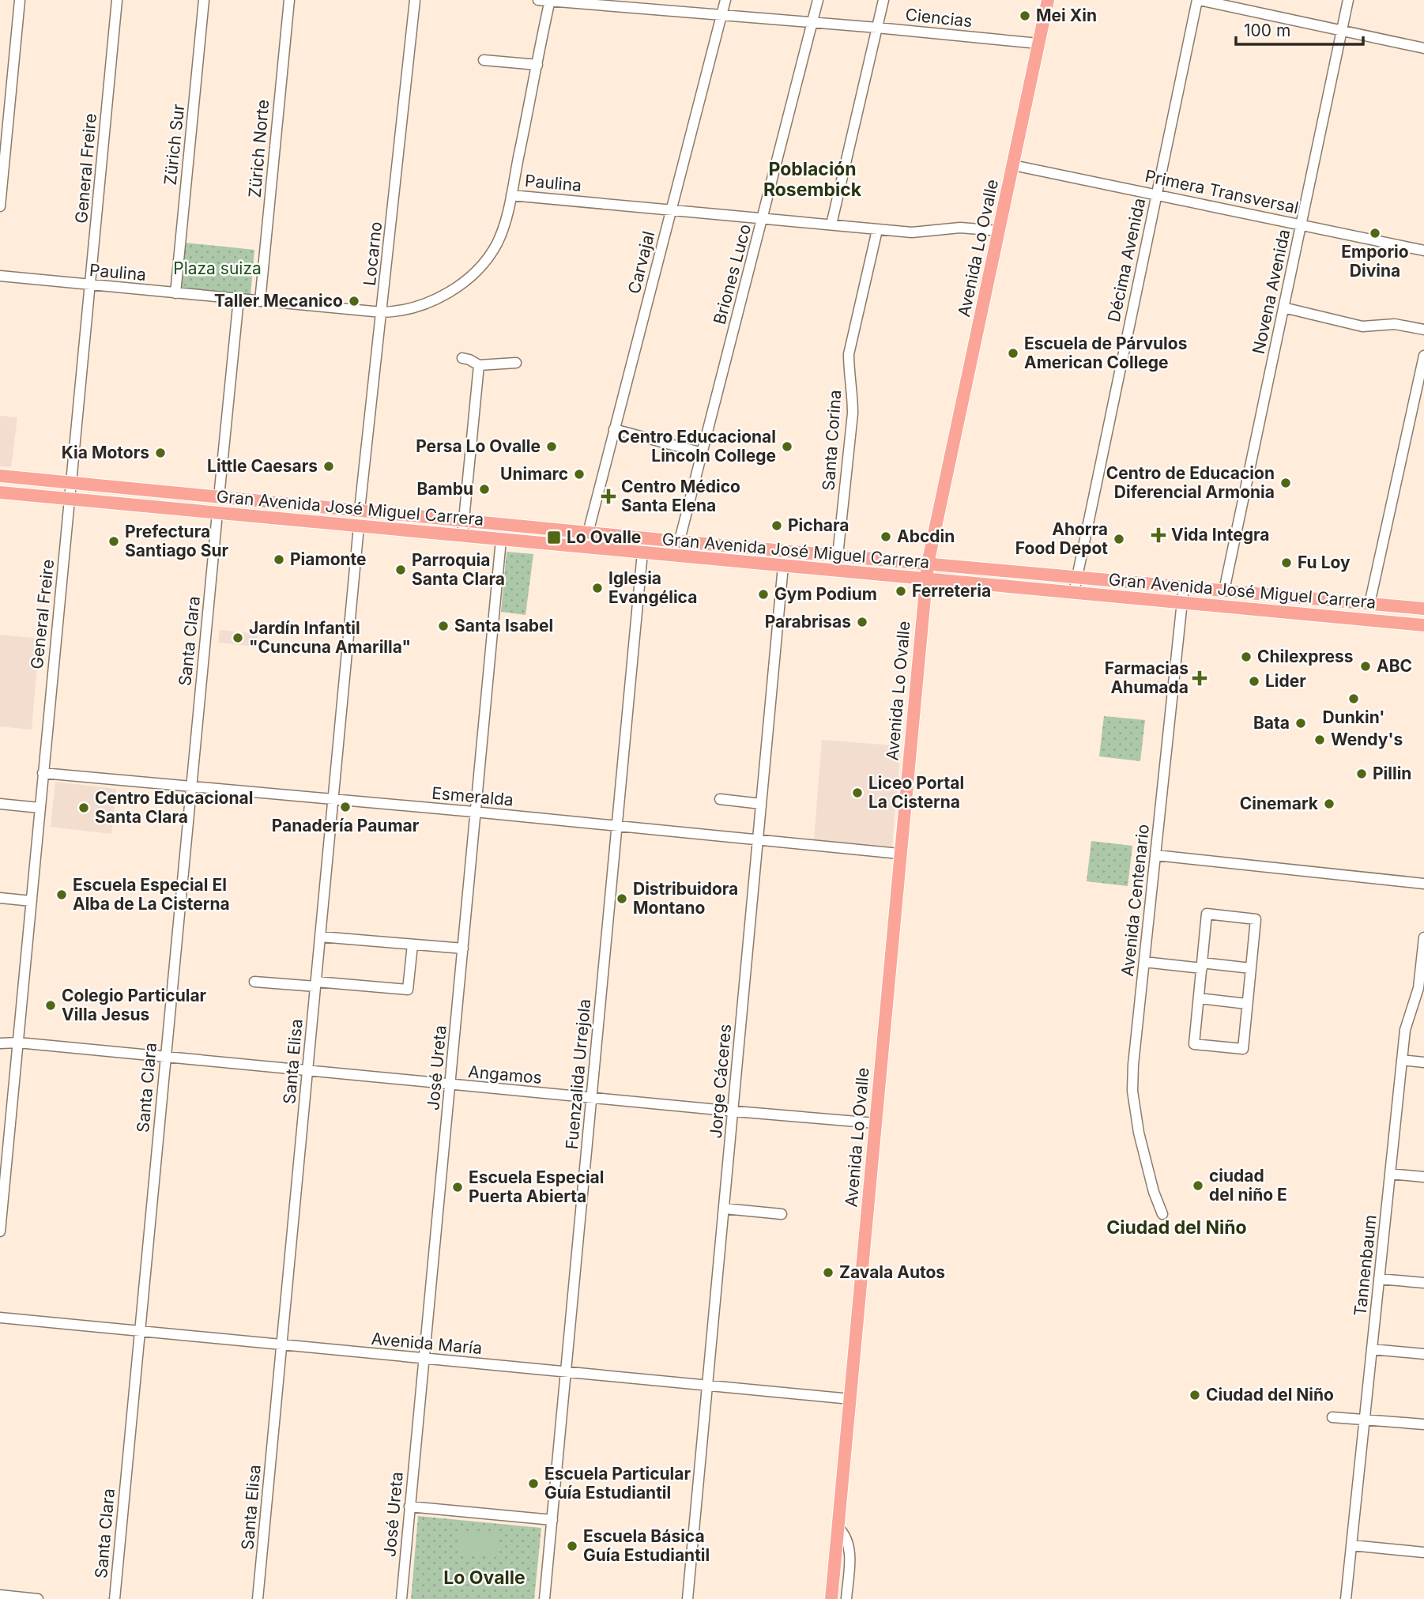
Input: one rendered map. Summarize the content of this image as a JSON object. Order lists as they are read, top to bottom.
{
  "streets": {
    "main road": ["Avenida Lo Ovalle", "Gran Avenida José Miguel Carrera"],
    "street": [
      "Ciencias",
      "Zürich Sur",
      "Zürich Norte",
      "General Freire",
      "Paulina",
      "Primera Transversal",
      "Locarno",
      "Décima Avenida",
      "Carvajal",
      "Briones Luco",
      "Novena Avenida",
      "Santa Corina",
      "Santa Clara",
      "Esmeralda",
      "Avenida Centenario",
      "Santa Elisa",
      "José Ureta",
      "Fuenzalida Urrejola",
      "Angamos",
      "Jorge Cáceres",
      "Tannenbaum",
      "Avenida María"
    ]
  },
  "crossings": [
    ["Ciencias", "Avenida Lo Ovalle"],
    ["Ciencias", "Carvajal"],
    ["Ciencias", "Briones Luco"],
    ["Zürich Sur", "Paulina"],
    ["Zürich Norte", "Paulina"],
    ["General Freire", "Paulina"],
    ["General Freire", "Gran Avenida José Miguel Carrera"],
    ["General Freire", "Esmeralda"],
    ["General Freire", "Angamos"],
    ["Paulina", "Avenida Lo Ovalle"],
    ["Paulina", "Locarno"],
    ["Paulina", "Carvajal"],
    ["Paulina", "Briones Luco"],
    ["Paulina", "Santa Corina"],
    ["Primera Transversal", "Avenida Lo Ovalle"],
    ["Primera Transversal", "Décima Avenida"],
    ["Primera Transversal", "Novena Avenida"],
    ["Avenida Lo Ovalle", "Gran Avenida José Miguel Carrera"],
    ["Avenida Lo Ovalle", "Esmeralda"],
    ["Avenida Lo Ovalle", "Angamos"],
    ["Avenida Lo Ovalle", "Avenida María"],
    ["Locarno", "Gran Avenida José Miguel Carrera"],
    ["Décima Avenida", "Gran Avenida José Miguel Carrera"],
    ["Carvajal", "Gran Avenida José Miguel Carrera"],
    ["Briones Luco", "Gran Avenida José Miguel Carrera"],
    ["Novena Avenida", "Gran Avenida José Miguel Carrera"],
    ["Santa Corina", "Gran Avenida José Miguel Carrera"],
    ["Gran Avenida José Miguel Carrera", "Santa Clara"],
    ["Gran Avenida José Miguel Carrera", "Avenida Centenario"],
    ["Gran Avenida José Miguel Carrera", "Santa Elisa"],
    ["Gran Avenida José Miguel Carrera", "José Ureta"],
    ["Gran Avenida José Miguel Carrera", "Fuenzalida Urrejola"],
    ["Gran Avenida José Miguel Carrera", "Jorge Cáceres"],
    ["Santa Clara", "Esmeralda"],
    ["Santa Clara", "Angamos"],
    ["Santa Clara", "Avenida María"],
    ["Esmeralda", "Santa Elisa"],
    ["Esmeralda", "José Ureta"],
    ["Esmeralda", "Fuenzalida Urrejola"],
    ["Esmeralda", "Jorge Cáceres"],
    ["Santa Elisa", "Angamos"],
    ["Santa Elisa", "Avenida María"],
    ["José Ureta", "Angamos"],
    ["José Ureta", "Avenida María"],
    ["Fuenzalida Urrejola", "Angamos"],
    ["Fuenzalida Urrejola", "Avenida María"],
    ["Angamos", "Jorge Cáceres"],
    ["Jorge Cáceres", "Avenida María"]
  ],
  "districts": ["Población Rosembick", "Ciudad del Niño", "Lo Ovalle"],
  "parks": ["Plaza suiza"],
  "places": {
    "other": [
      "Mei Xin",
      "Emporio Divina",
      "Taller Mecanico",
      "Escuela de Párvulos American College",
      "Persa Lo Ovalle",
      "Centro Educacional Lincoln College",
      "Kia Motors",
      "Little Caesars",
      "Unimarc",
      "Centro de Educacion Diferencial Armonia",
      "Bambu",
      "Pichara",
      "Abcdin",
      "Ahorra Food Depot",
      "Prefectura Santiago Sur",
      "Piamonte",
      "Fu Loy",
      "Parroquia Santa Clara",
      "Iglesia Evangélica",
      "Ferreteria",
      "Gym Podium",
      "Parabrisas",
      "Santa Isabel",
      "Jardín Infantil \"Cuncuna Amarilla\"",
      "Chilexpress",
      "ABC",
      "Lider",
      "Dunkin'",
      "Bata",
      "Wendy's",
      "Pillin",
      "Liceo Portal La Cisterna",
      "Cinemark",
      "Panadería Paumar",
      "Centro Educacional Santa Clara",
      "Escuela Especial El Alba de La Cisterna",
      "Distribuidora Montano",
      "Colegio Particular Villa Jesus",
      "ciudad del niño E",
      "Escuela Especial Puerta Abierta",
      "Zavala Autos",
      "Ciudad del Niño",
      "Escuela Particular Guía Estudiantil",
      "Escuela Básica Guía Estudiantil"
    ],
    "health": ["Centro Médico Santa Elena", "Vida Integra", "Farmacias Ahumada"],
    "transit": ["Lo Ovalle"]
  },
  "scale_bar": "100 m"
}
